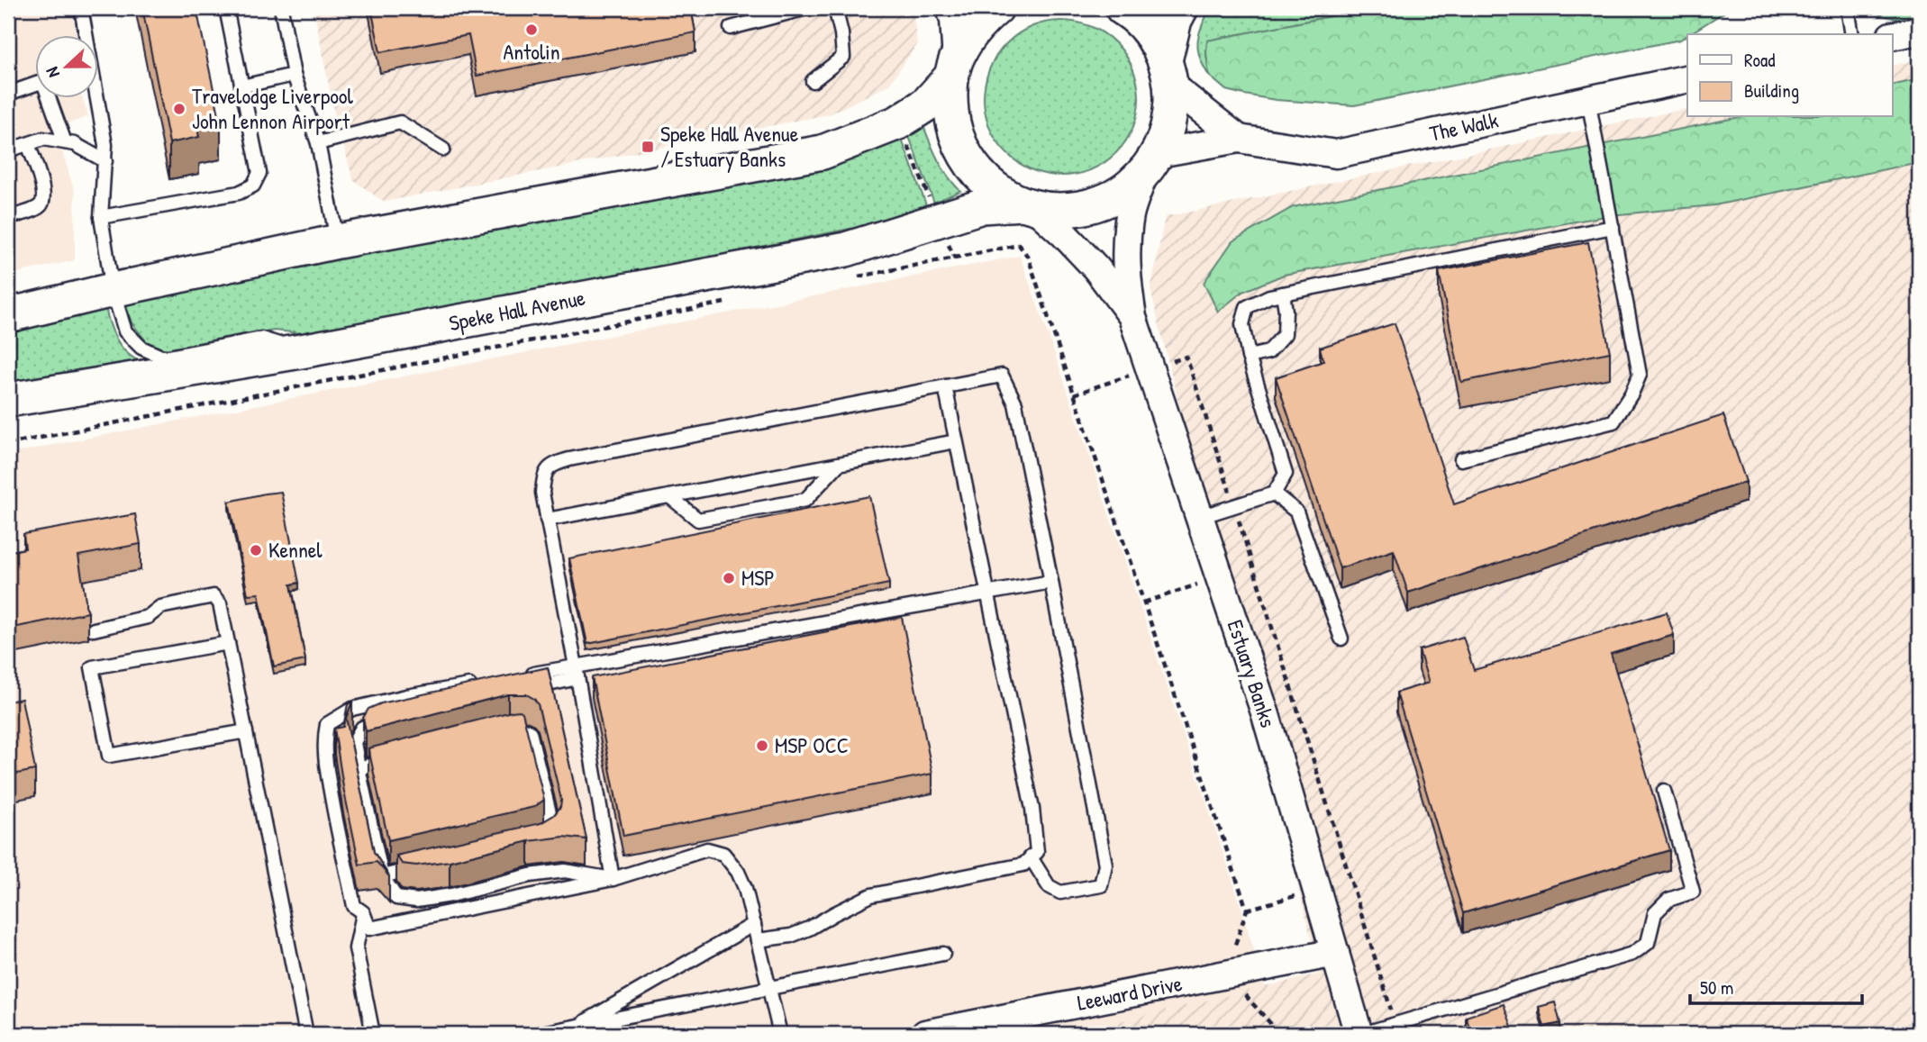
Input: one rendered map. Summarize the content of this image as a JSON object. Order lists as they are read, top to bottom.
{
  "streets": {
    "street": [
      "The Walk",
      "Speke Hall Avenue",
      "Estuary Banks",
      "Leeward Drive"
    ]
  },
  "crossings": [
    ["The Walk", "Estuary Banks"],
    ["Speke Hall Avenue", "Estuary Banks"],
    ["Estuary Banks", "Leeward Drive"]
  ],
  "places": {
    "other": [
      "Antolin",
      "Travelodge Liverpool John Lennon Airport",
      "Kennel",
      "MSP",
      "MSP OCC"
    ],
    "transit": ["Speke Hall Avenue / Estuary Banks"]
  },
  "legend": ["Road", "Building"],
  "scale_bar": "50 m",
  "north": "left"
}
